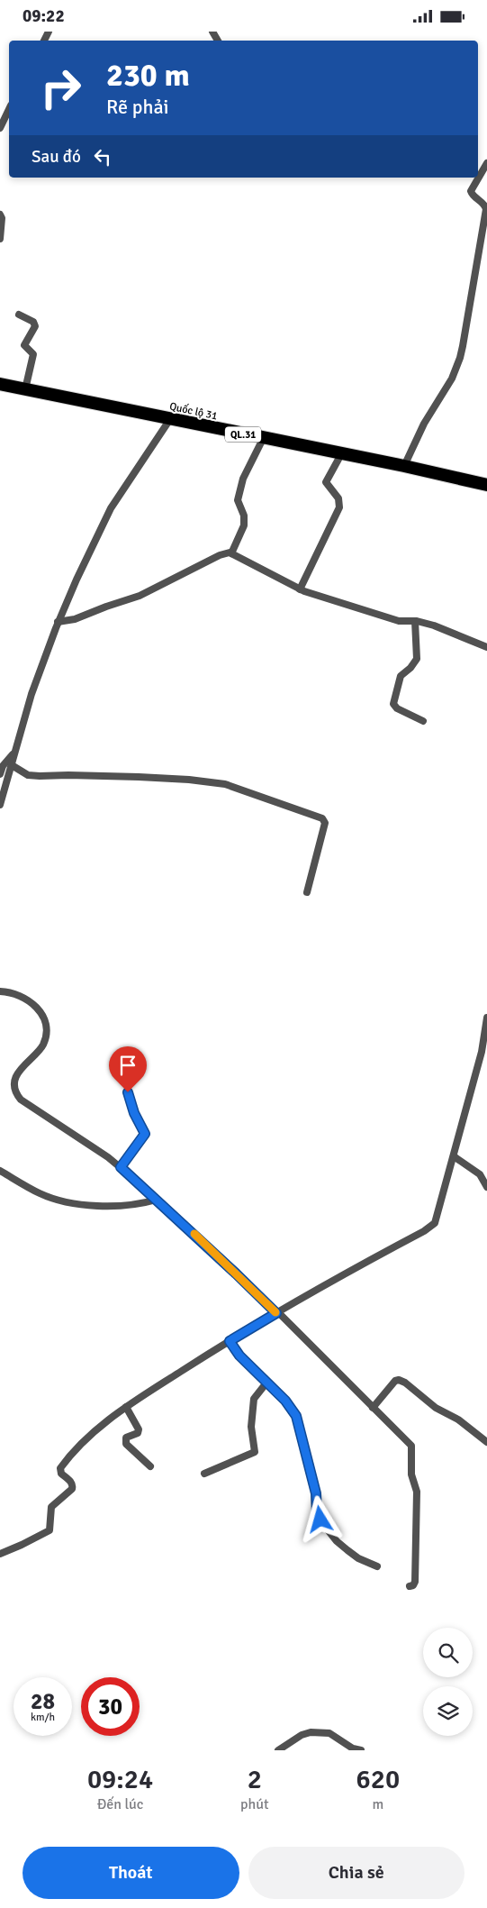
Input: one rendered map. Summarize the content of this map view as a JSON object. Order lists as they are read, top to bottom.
{
  "streets": {
    "highway": ["Quốc lộ 31", "QL.31"]
  },
  "page": {
    "status": "09:22",
    "turn": ["230 m", "Rẽ phải"],
    "then": "Sau đó",
    "speed": "28 km/h",
    "limit": "30",
    "eta": [
      "09:24",
      "Đến lúc",
      "2",
      "phút",
      "620",
      "m"
    ],
    "buttons": ["Thoát", "Chia sẻ"]
  }
}
